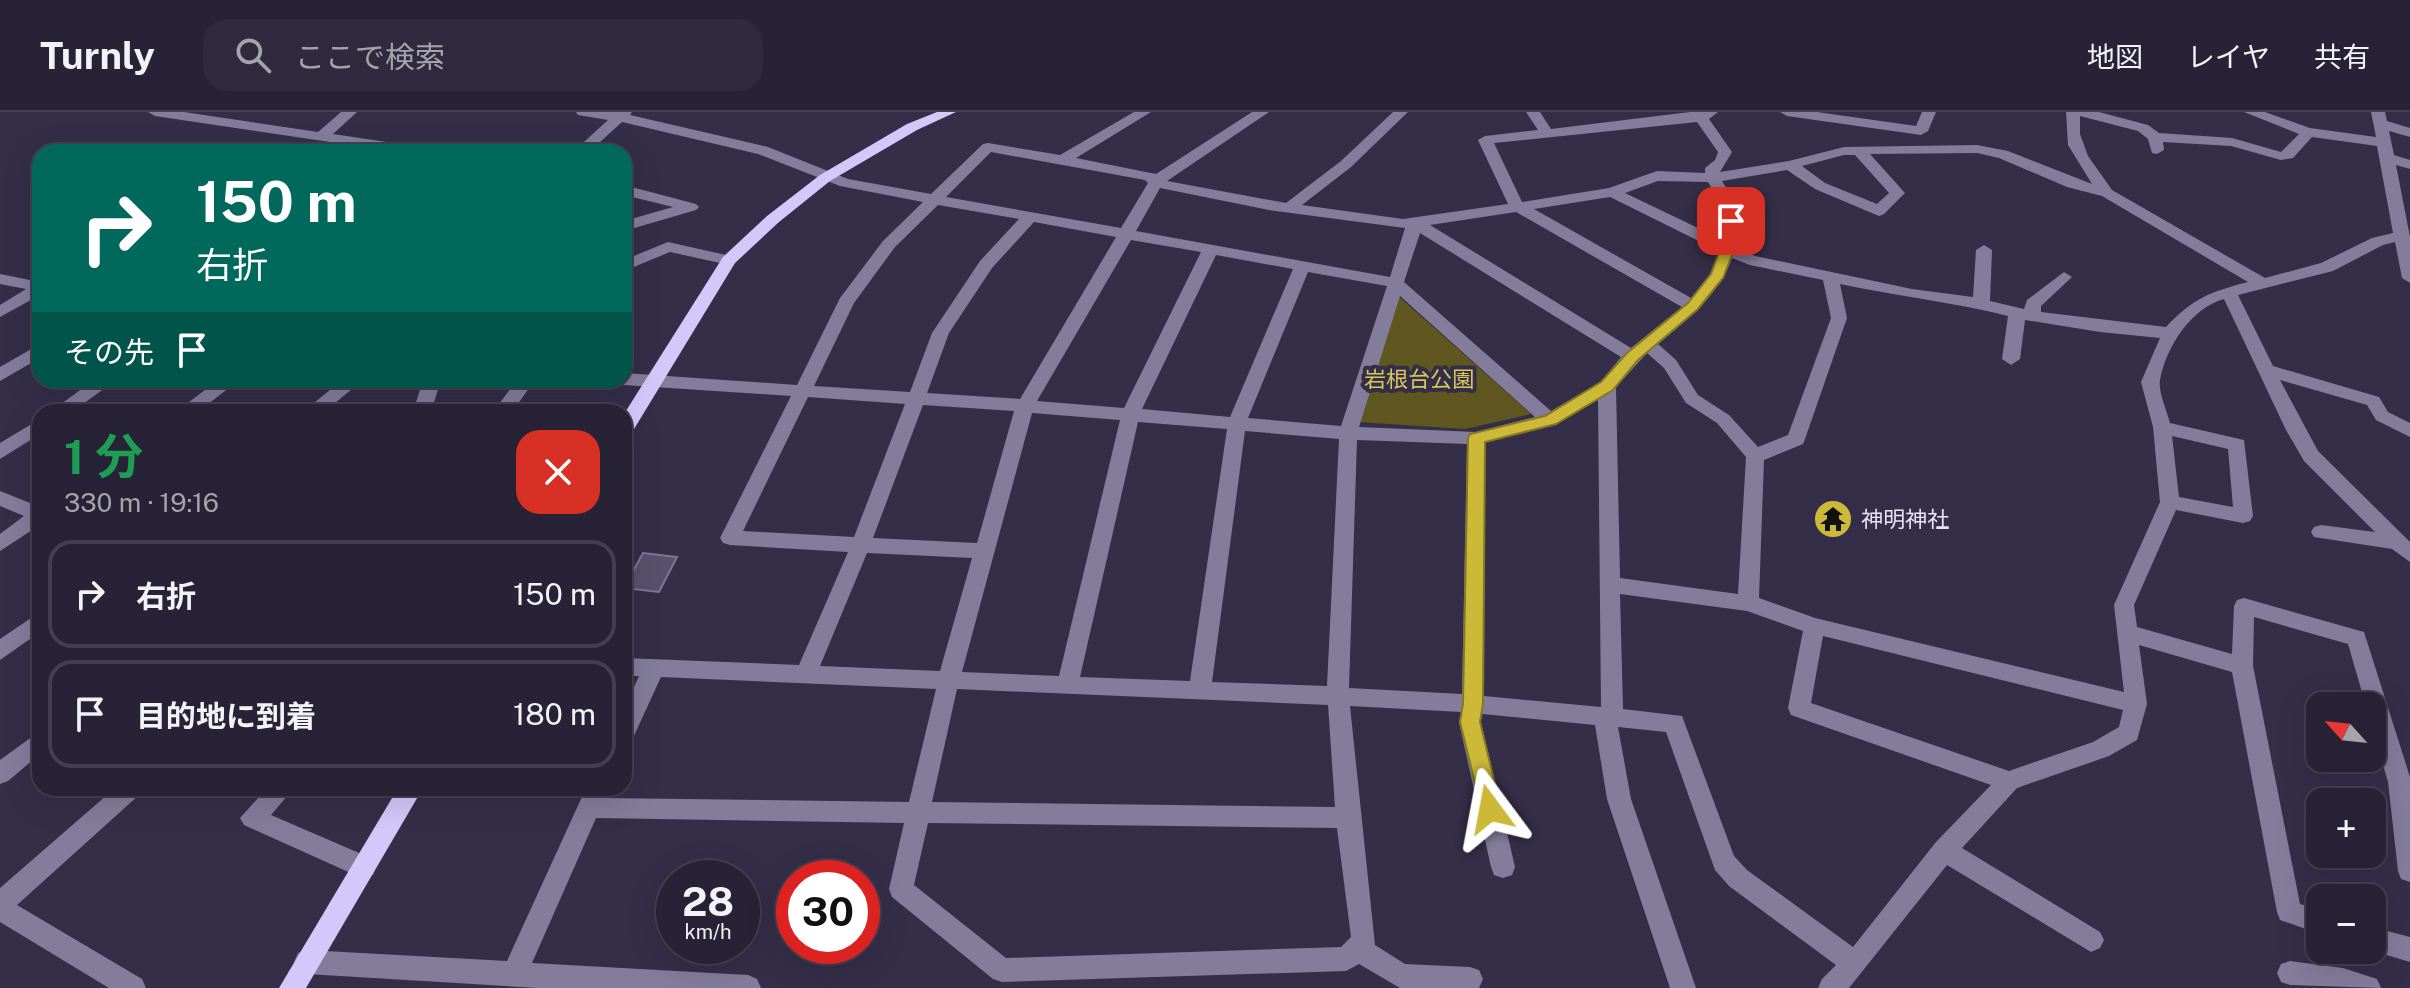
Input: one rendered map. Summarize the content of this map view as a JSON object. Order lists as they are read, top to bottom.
{
  "parks": ["岩根台公園"],
  "places": {
    "temple": ["神明神社"]
  },
  "north": "top left",
  "page": {
    "header": "Turnly",
    "search": "ここで検索",
    "nav": ["地図", "レイヤ", "共有"],
    "turn": ["150 m", "右折"],
    "then": "その先",
    "heading": ["1 分", "330 m · 19:16"],
    "list": [
      {
        "name": "右折",
        "value": "150 m"
      },
      {
        "name": "目的地に到着",
        "value": "180 m"
      }
    ],
    "map_buttons": ["+", "−"],
    "speed": "28 km/h",
    "limit": "30"
  }
}
